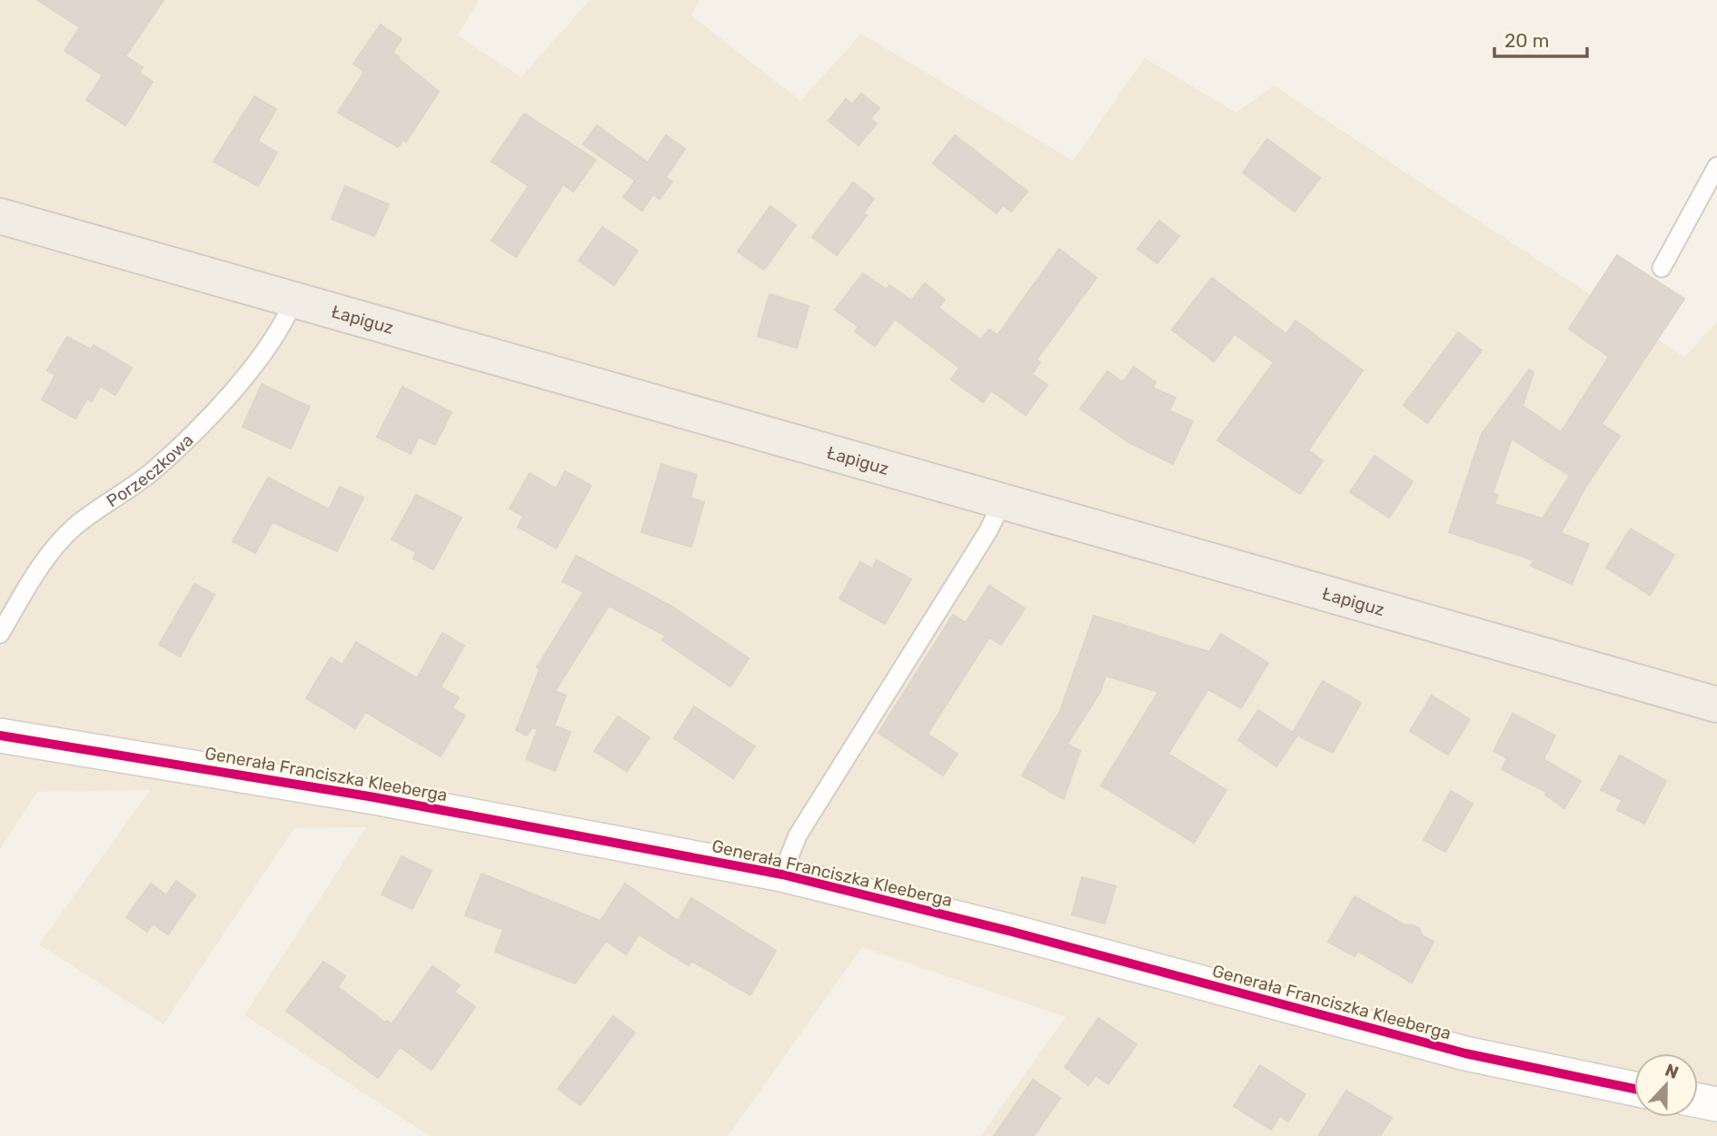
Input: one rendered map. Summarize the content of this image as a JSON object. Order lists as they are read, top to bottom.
{
  "streets": {
    "main road": ["Łapiguz"],
    "street": ["Generała Franciszka Kleeberga"],
    "lane": ["Porzeczkowa"]
  },
  "crossings": [
    ["Łapiguz", "Porzeczkowa"]
  ],
  "scale_bar": "20 m",
  "north": "top"
}
